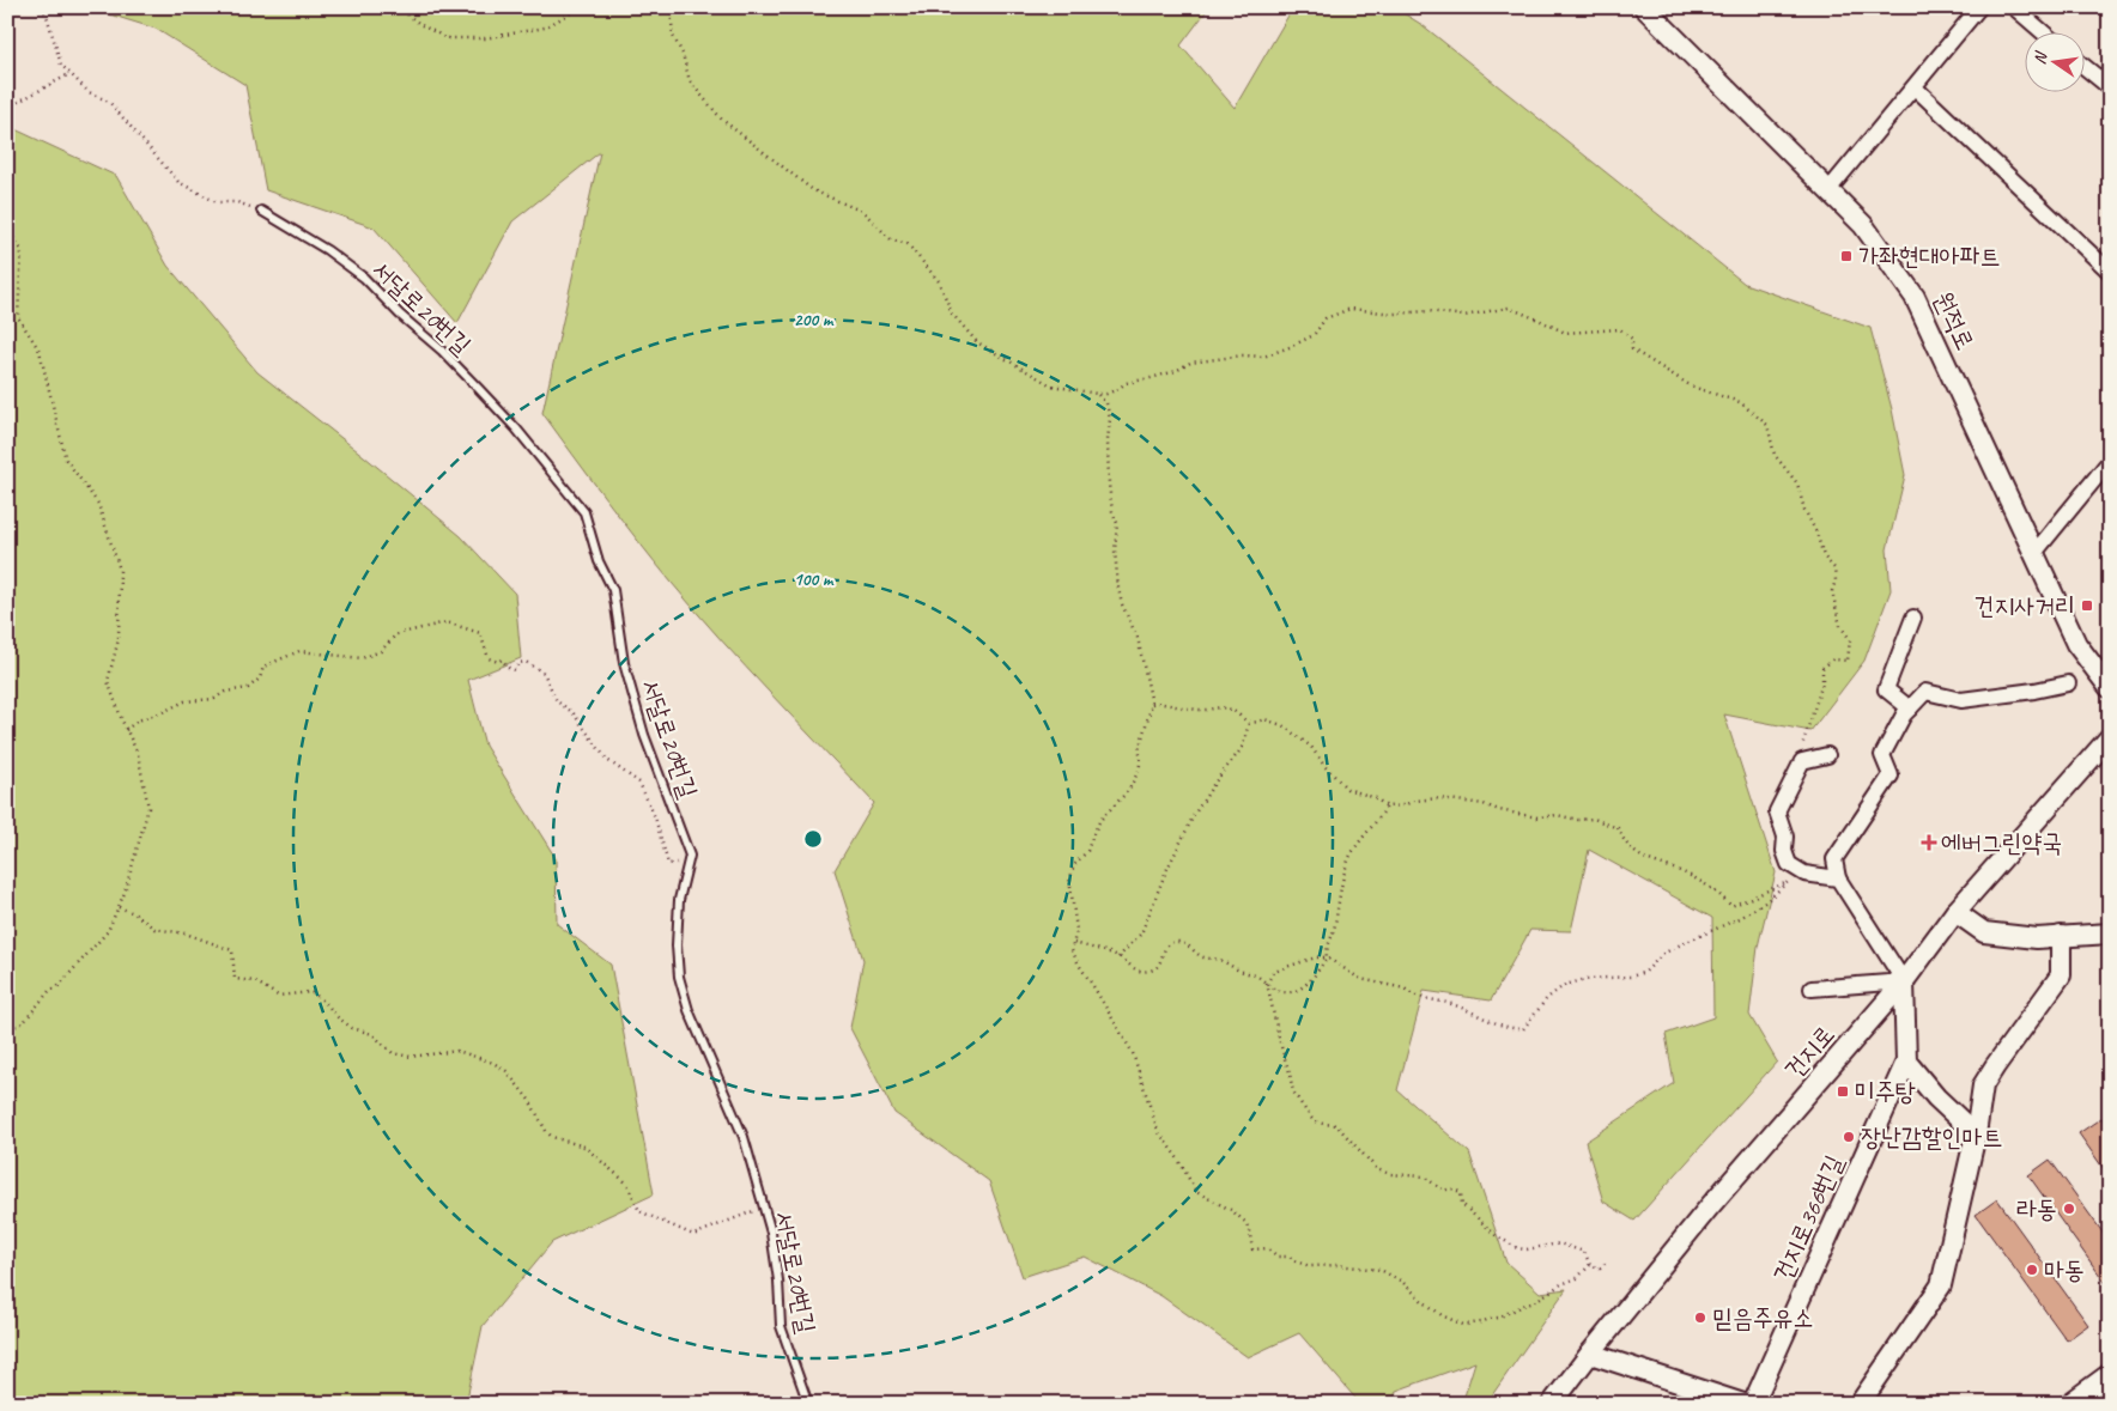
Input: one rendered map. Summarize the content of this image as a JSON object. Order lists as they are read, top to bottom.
{
  "streets": {
    "street": ["원적로", "건지로", "건지로366번길"],
    "lane": ["서달로20번길"]
  },
  "crossings": [
    ["건지로", "건지로366번길"]
  ],
  "places": {
    "transit": ["가좌현대아파트", "건지사거리", "미주탕"],
    "health": ["에버그린약국"],
    "other": [
      "장난감할인마트",
      "라동",
      "마동",
      "믿음주유소"
    ]
  },
  "north": "left",
  "rings": ["200 m", "100 m"]
}
